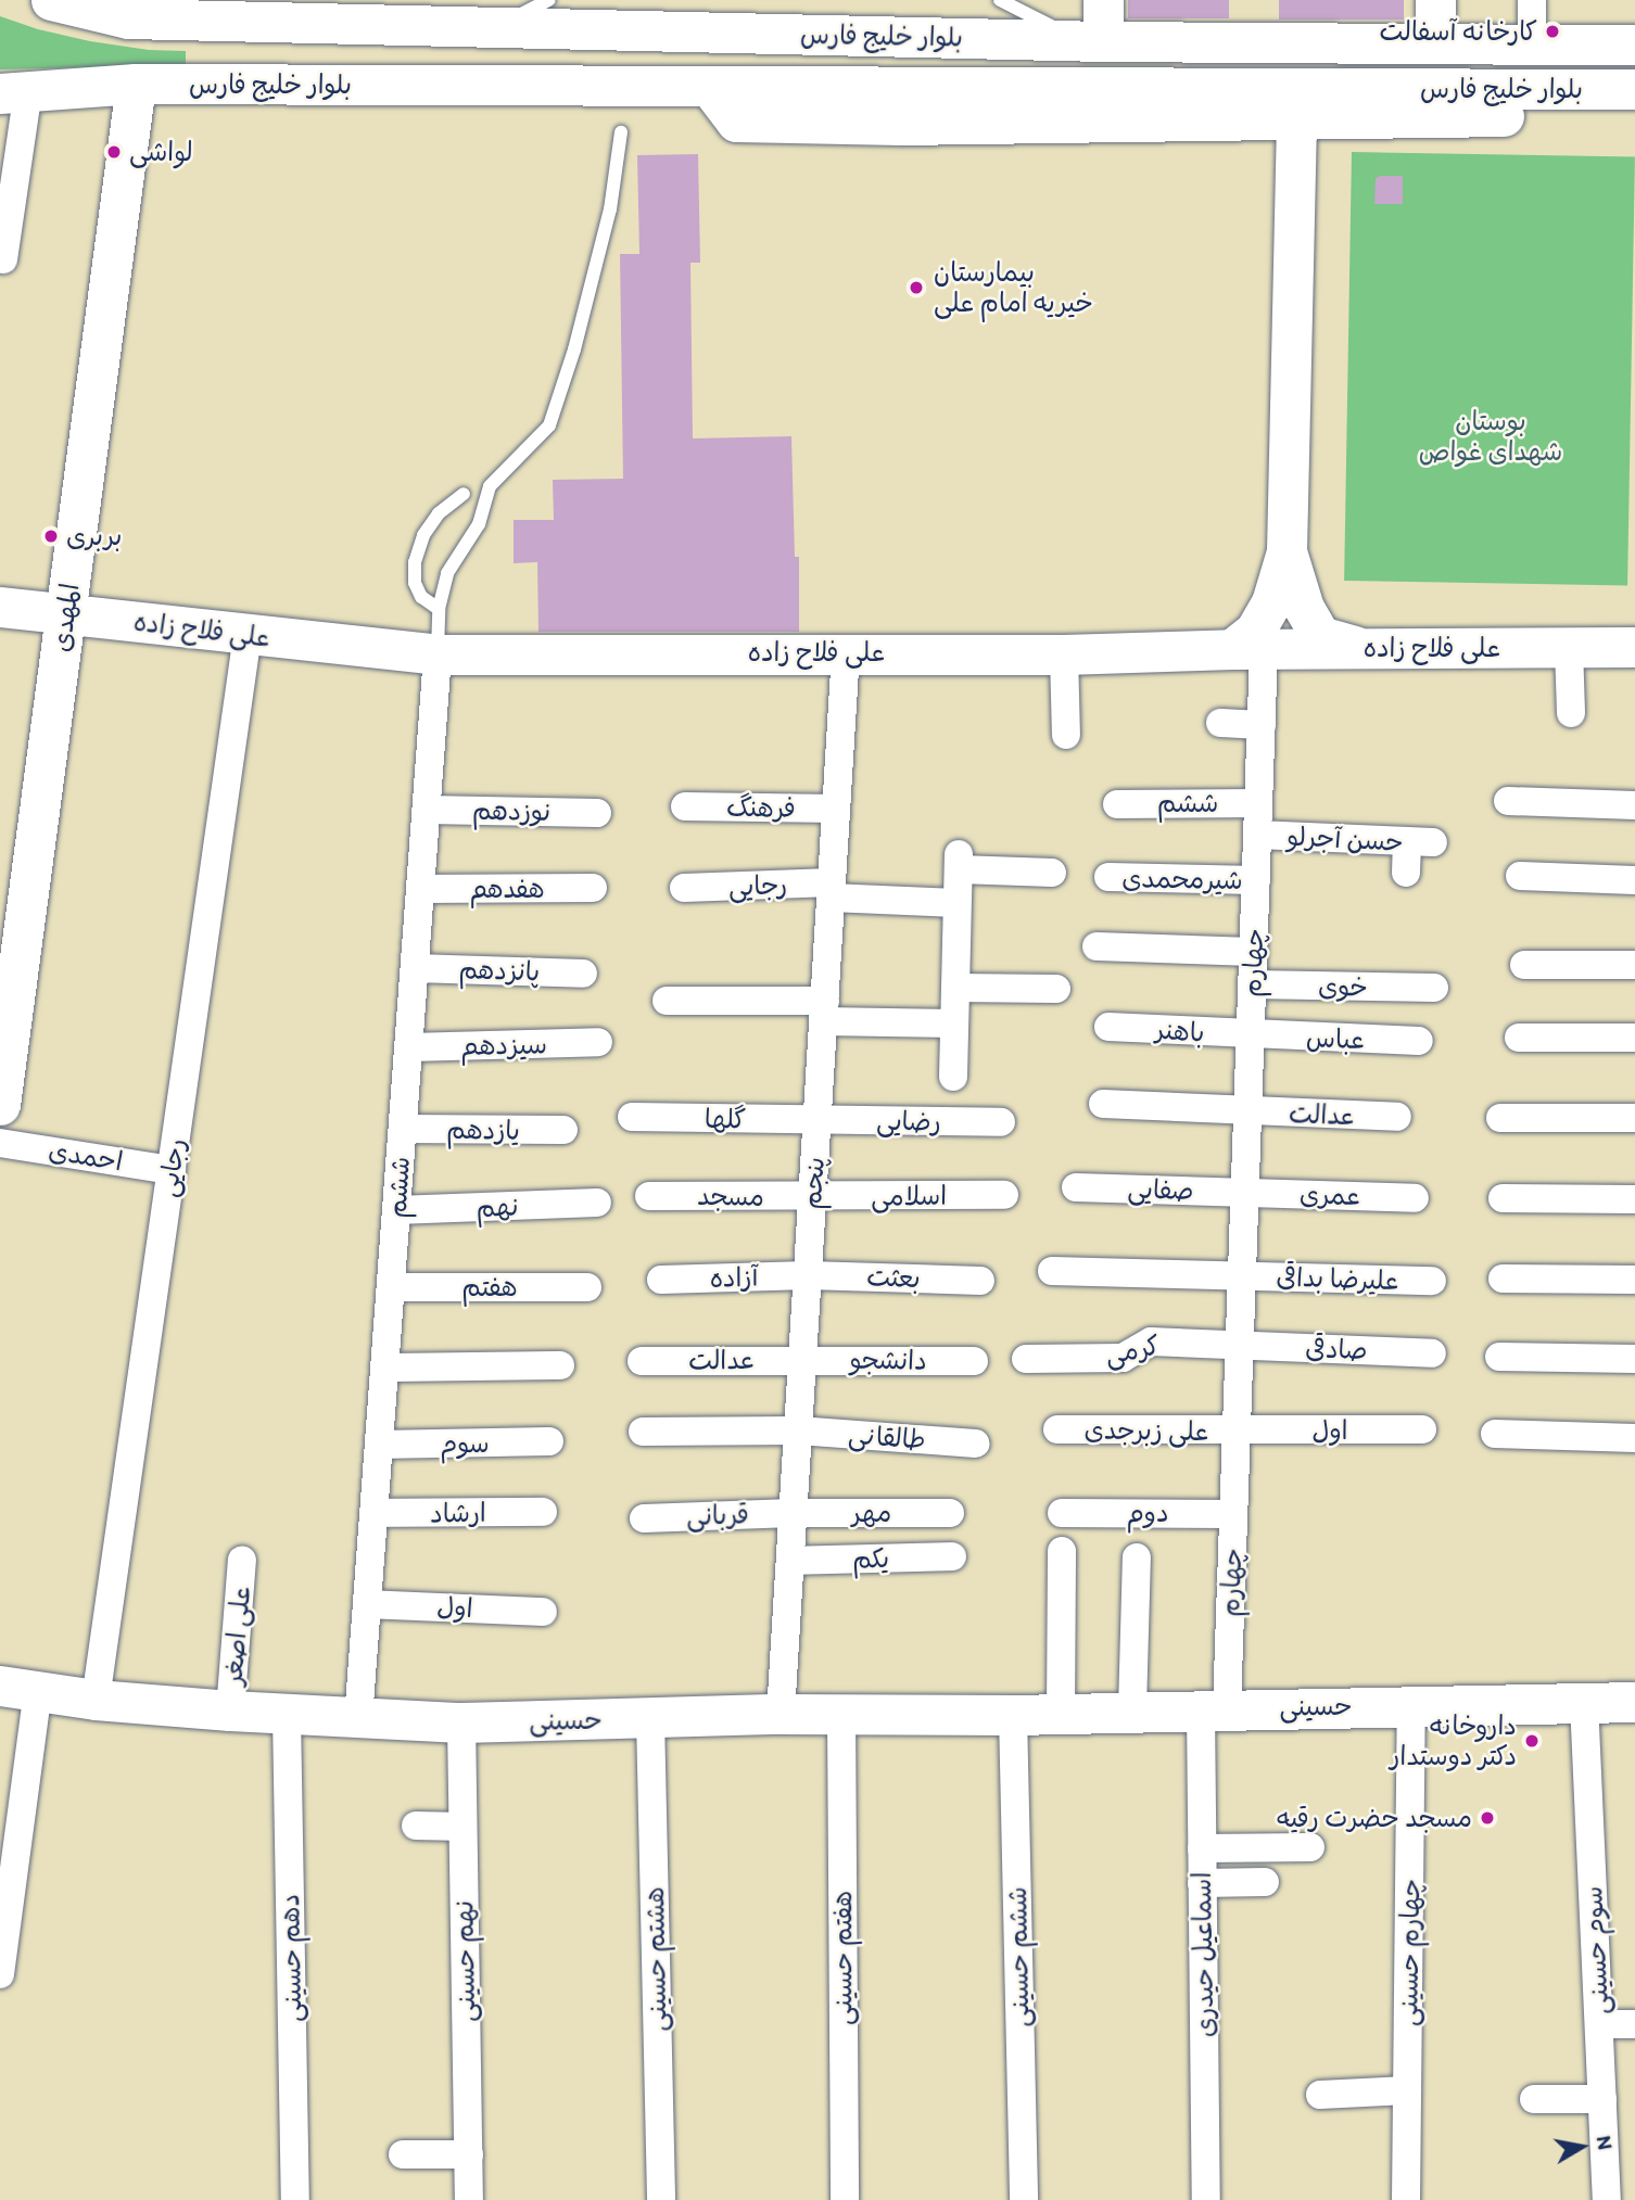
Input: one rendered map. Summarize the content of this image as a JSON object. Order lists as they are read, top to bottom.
{
  "streets": {
    "street": [
      "بلوار خلیج فارس",
      "المهدی",
      "علی فلاح زاده",
      "ششم",
      "فرهنگ",
      "نوزدهم",
      "حسن آجرلو",
      "شیرمحمدی",
      "رجایی",
      "هفدهم",
      "چهارم",
      "پانزدهم",
      "خوی",
      "باهنر",
      "عباس",
      "سیزدهم",
      "عدالت",
      "گلها",
      "رضایی",
      "یازدهم",
      "احمدی",
      "پنجم",
      "صفایی",
      "عمری",
      "مسجد",
      "اسلامی",
      "نهم",
      "آزاده",
      "بعثت",
      "علیرضا بداقی",
      "هفتم",
      "صادقی",
      "کرمی",
      "دانشجو",
      "علی زبرجدی",
      "اول",
      "طالقانی",
      "سوم",
      "ارشاد",
      "مهر",
      "دوم",
      "قربانی",
      "یکم",
      "علی اصغر",
      "حسینی",
      "سوم حسینی",
      "چهارم حسینی",
      "اسماعیل حیدری",
      "ششم حسینی",
      "دهم حسینی",
      "هفتم حسینی",
      "هشتم حسینی",
      "نهم حسینی"
    ]
  },
  "crossings": [
    ["بلوار خلیج فارس", "المهدی"],
    ["المهدی", "علی فلاح زاده"],
    ["علی فلاح زاده", "ششم"],
    ["علی فلاح زاده", "رجایی"],
    ["علی فلاح زاده", "چهارم"],
    ["علی فلاح زاده", "پنجم"],
    ["ششم", "نوزدهم"],
    ["ششم", "هفدهم"],
    ["ششم", "چهارم"],
    ["ششم", "پانزدهم"],
    ["ششم", "سیزدهم"],
    ["ششم", "یازدهم"],
    ["ششم", "نهم"],
    ["ششم", "هفتم"],
    ["ششم", "اول"],
    ["ششم", "سوم"],
    ["ششم", "ارشاد"],
    ["ششم", "حسینی"],
    ["فرهنگ", "پنجم"],
    ["حسن آجرلو", "چهارم"],
    ["شیرمحمدی", "چهارم"],
    ["رجایی", "احمدی"],
    ["رجایی", "پنجم"],
    ["رجایی", "حسینی"],
    ["چهارم", "خوی"],
    ["چهارم", "باهنر"],
    ["چهارم", "عباس"],
    ["چهارم", "عدالت"],
    ["چهارم", "صفایی"],
    ["چهارم", "عمری"],
    ["چهارم", "علیرضا بداقی"],
    ["چهارم", "صادقی"],
    ["چهارم", "کرمی"],
    ["چهارم", "علی زبرجدی"],
    ["چهارم", "اول"],
    ["چهارم", "دوم"],
    ["چهارم", "حسینی"],
    ["چهارم", "اسماعیل حیدری"],
    ["باهنر", "عباس"],
    ["عدالت", "پنجم"],
    ["عدالت", "دانشجو"],
    ["گلها", "رضایی"],
    ["گلها", "پنجم"],
    ["رضایی", "پنجم"],
    ["پنجم", "مسجد"],
    ["پنجم", "اسلامی"],
    ["پنجم", "آزاده"],
    ["پنجم", "بعثت"],
    ["پنجم", "دانشجو"],
    ["پنجم", "طالقانی"],
    ["پنجم", "مهر"],
    ["پنجم", "قربانی"],
    ["پنجم", "یکم"],
    ["پنجم", "حسینی"],
    ["صفایی", "عمری"],
    ["مسجد", "اسلامی"],
    ["آزاده", "بعثت"],
    ["صادقی", "کرمی"],
    ["علی زبرجدی", "اول"],
    ["مهر", "قربانی"],
    ["علی اصغر", "حسینی"],
    ["حسینی", "سوم حسینی"],
    ["حسینی", "چهارم حسینی"],
    ["حسینی", "اسماعیل حیدری"],
    ["حسینی", "ششم حسینی"],
    ["حسینی", "دهم حسینی"],
    ["حسینی", "هفتم حسینی"],
    ["حسینی", "هشتم حسینی"],
    ["حسینی", "نهم حسینی"]
  ],
  "parks": ["بوستان شهدای غواص"],
  "places": [
    "کارخانه آسفالت",
    "لواشی",
    "بیمارستان خیریه امام علی",
    "بربری",
    "داروخانه دکتر دوستدار",
    "مسجد حضرت رقیه"
  ],
  "north": "right"
}
